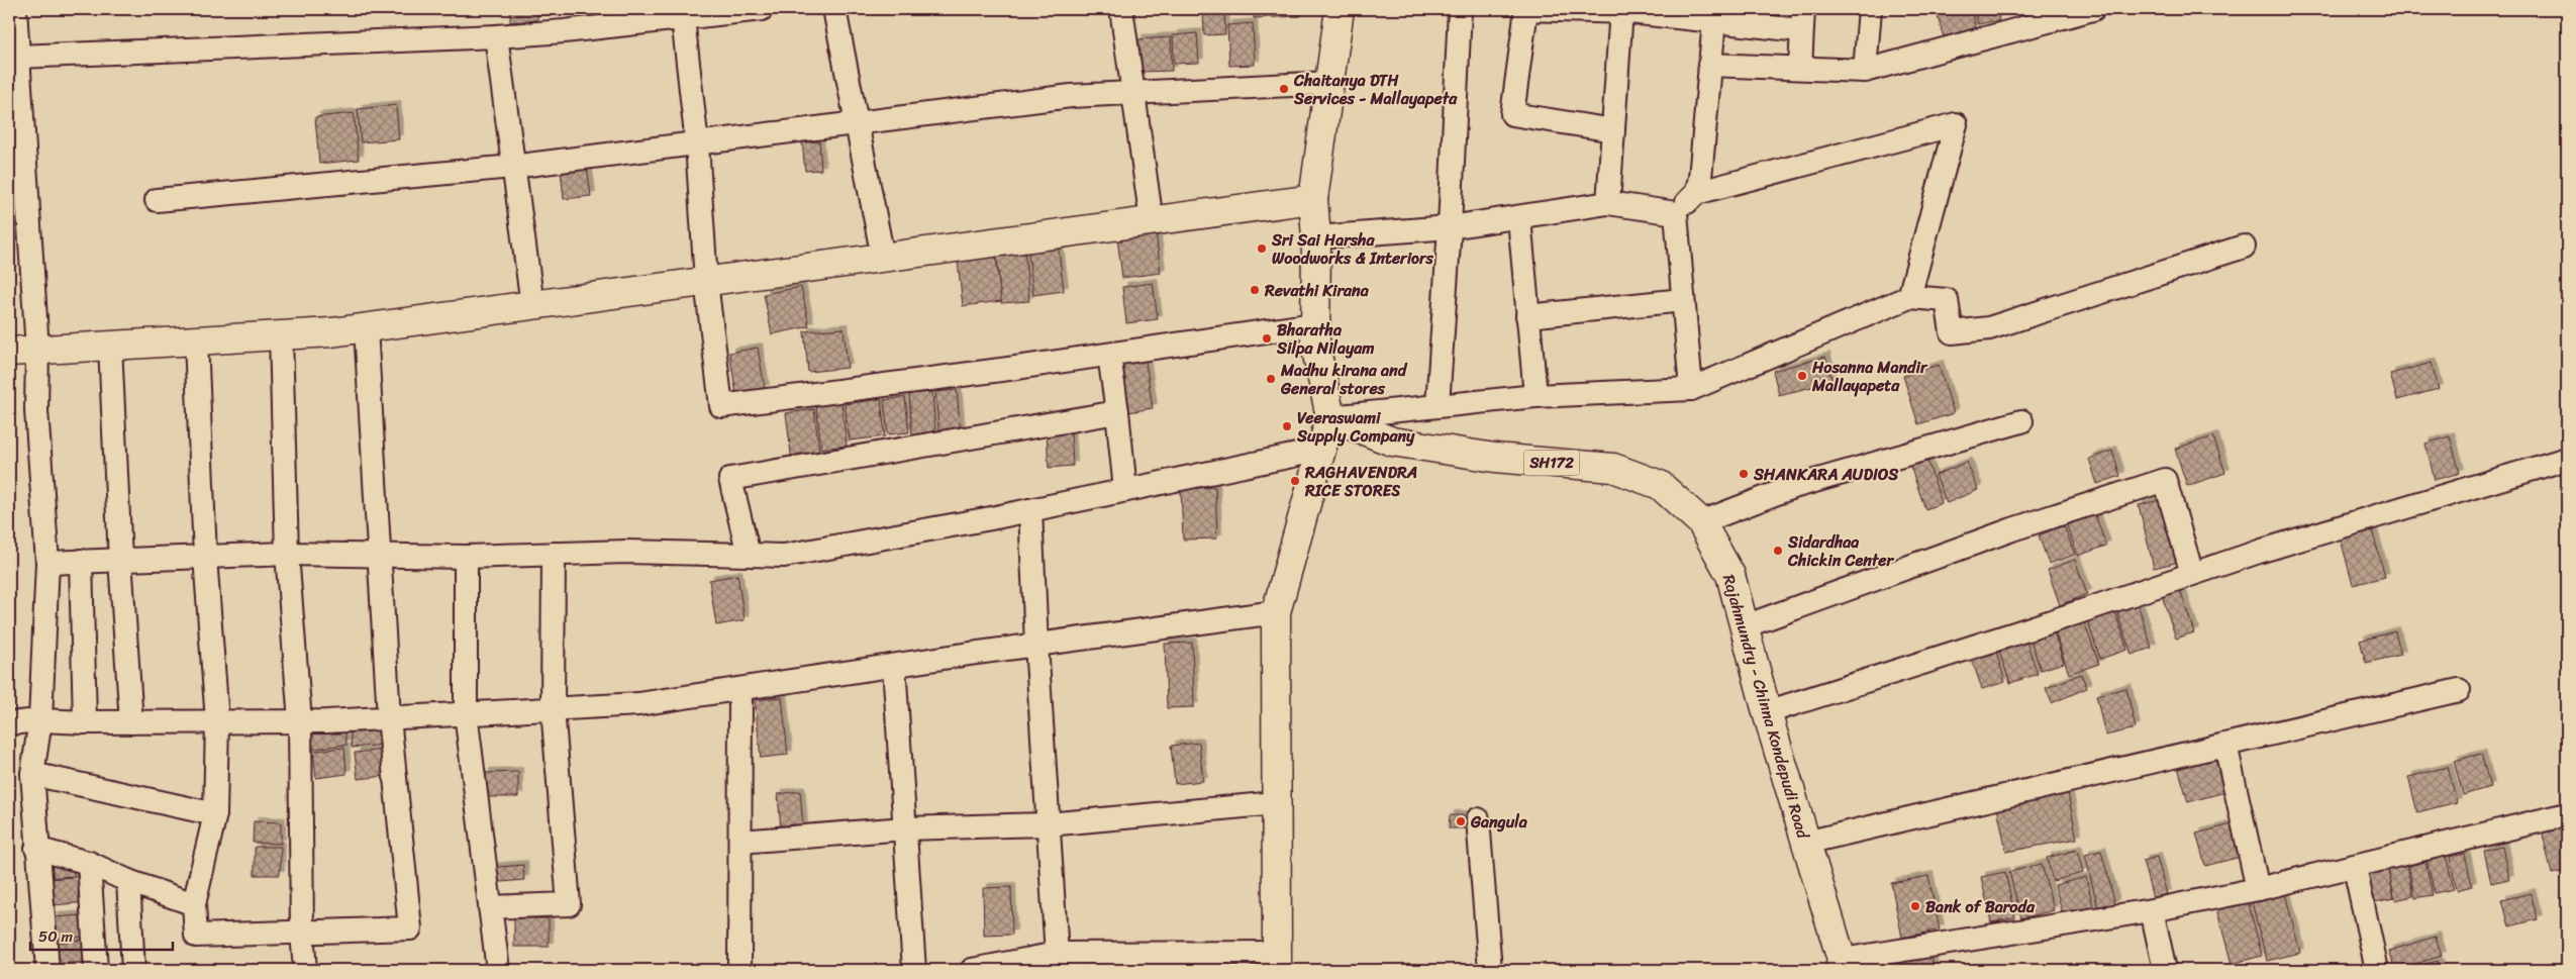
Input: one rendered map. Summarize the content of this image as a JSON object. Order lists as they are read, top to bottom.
{
  "streets": {
    "main road": ["SH172", "Rajahmundry - Chinna Kondepudi Road"]
  },
  "places": [
    "Chaitanya DTH Services - Mallayapeta",
    "Sri Sai Harsha Woodworks & Interiors",
    "Revathi Kirana",
    "Bharatha Silpa Nilayam",
    "Hosanna Mandir Mallayapeta",
    "Madhu kirana and General stores",
    "Veeraswami Supply Company",
    "SHANKARA AUDIOS",
    "RAGHAVENDRA RICE STORES",
    "Sidardhaa Chickin Center",
    "Gangula",
    "Bank of Baroda"
  ],
  "scale_bar": "50 m"
}
